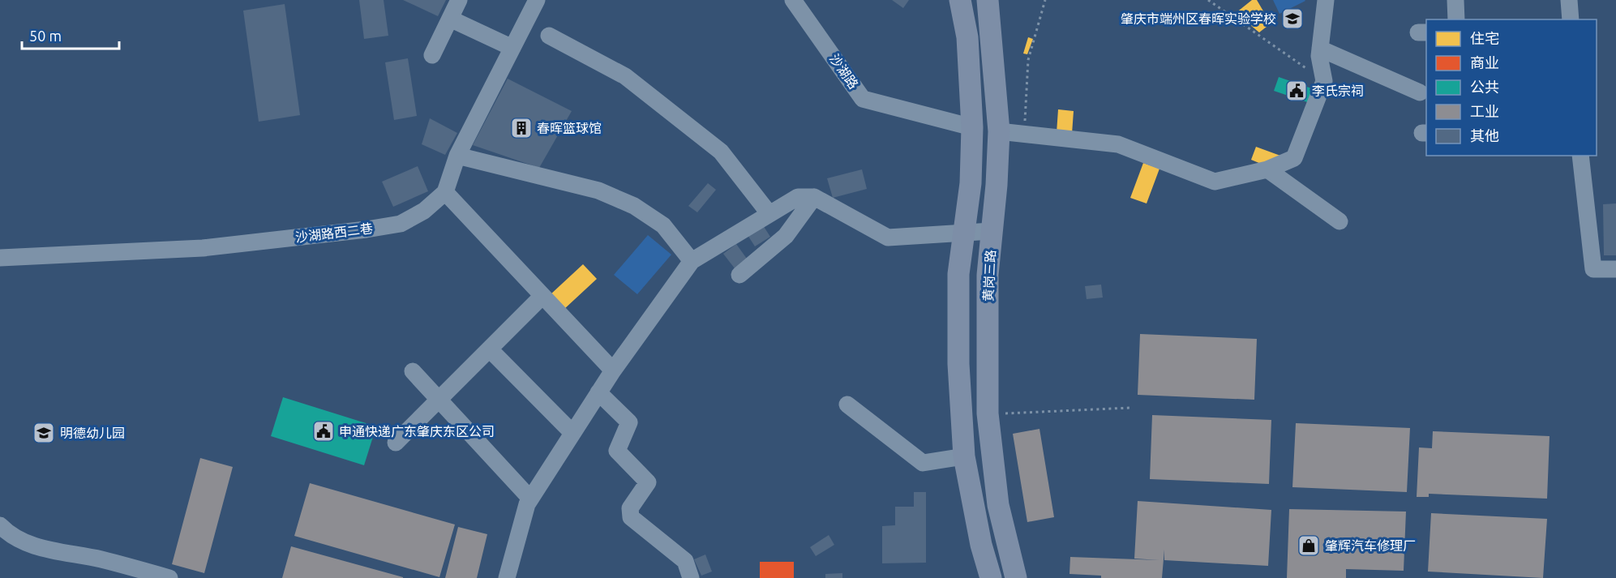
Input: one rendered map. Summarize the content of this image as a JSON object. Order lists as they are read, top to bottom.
{
  "streets": {
    "main road": ["黄岗三路"],
    "street": ["沙湖路", "沙湖路西二巷"]
  },
  "places": {
    "school or university": ["肇庆市端州区春晖实验学校", "明德幼儿园"],
    "public building": ["李氏宗祠", "申通快递广东肇庆东区公司"],
    "building": ["春晖篮球馆"],
    "shop": ["肇辉汽车修理厂"]
  },
  "legend": [
    "住宅",
    "商业",
    "公共",
    "工业",
    "其他"
  ],
  "scale_bar": "50 m"
}
